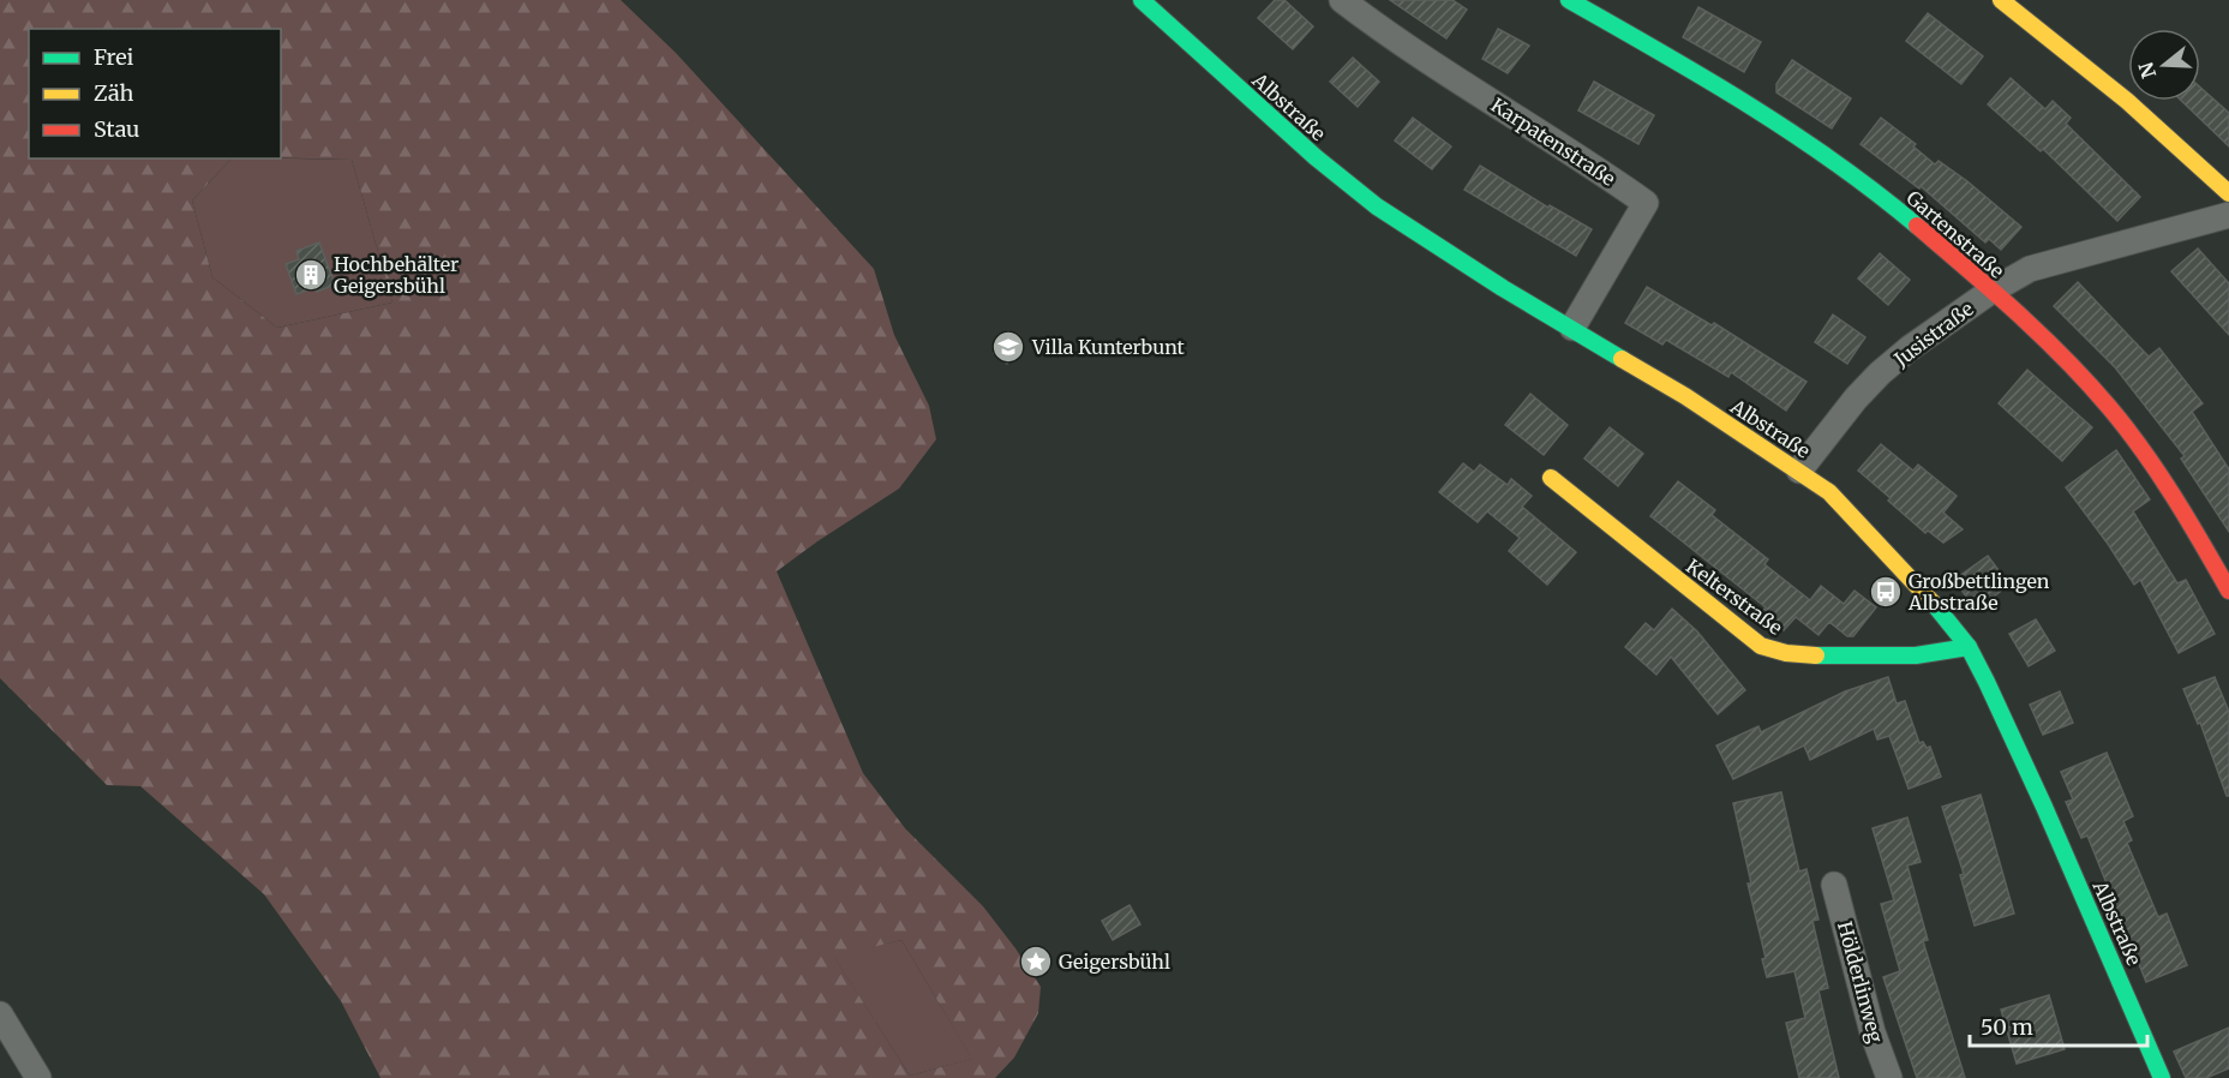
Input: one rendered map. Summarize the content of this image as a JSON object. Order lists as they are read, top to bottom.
{
  "streets": {
    "street": [
      "Albstraße",
      "Karpatenstraße",
      "Gartenstraße",
      "Jusistraße",
      "Kelterstraße",
      "Hölderlinweg"
    ]
  },
  "crossings": [
    ["Albstraße", "Karpatenstraße"],
    ["Albstraße", "Jusistraße"],
    ["Albstraße", "Kelterstraße"],
    ["Gartenstraße", "Jusistraße"]
  ],
  "places": {
    "building": ["Hochbehälter Geigersbühl"],
    "school or university": ["Villa Kunterbunt"],
    "bus stop": ["Großbettlingen Albstraße"],
    "place": ["Geigersbühl"]
  },
  "legend": ["Frei", "Zäh", "Stau"],
  "scale_bar": "50 m",
  "north": "left"
}
